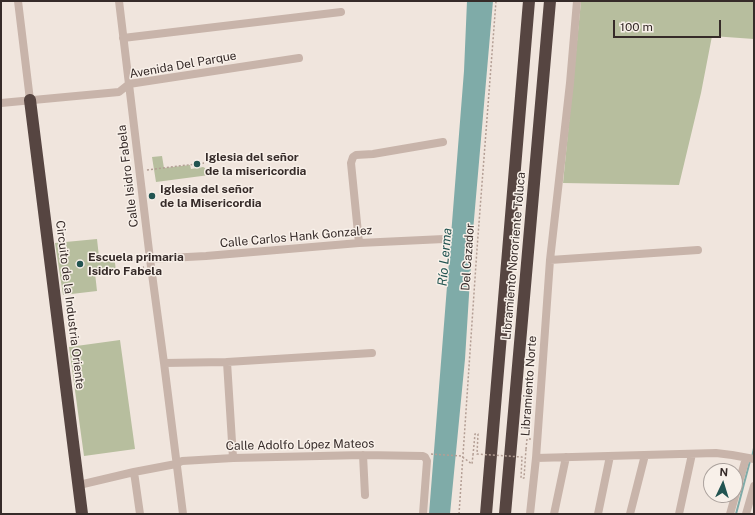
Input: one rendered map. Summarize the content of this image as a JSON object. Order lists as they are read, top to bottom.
{
  "streets": {
    "highway": ["Libramiento Nororiente Toluca", "Circuito de la Industria Oriente"],
    "street": [
      "Avenida Del Parque",
      "Calle Isidro Fabela",
      "Calle Carlos Hank Gonzalez",
      "Libramiento Norte",
      "Calle Adolfo López Mateos"
    ],
    "path": ["Del Cazador"]
  },
  "crossings": [
    ["Avenida Del Parque", "Calle Isidro Fabela"],
    ["Avenida Del Parque", "Circuito de la Industria Oriente"],
    ["Calle Isidro Fabela", "Calle Carlos Hank Gonzalez"],
    ["Calle Isidro Fabela", "Calle Adolfo López Mateos"],
    ["Circuito de la Industria Oriente", "Calle Adolfo López Mateos"]
  ],
  "water": ["Río Lerma"],
  "places": ["Iglesia del señor de la misericordia", "Iglesia del señor de la Misericordia", "Escuela primaria Isidro Fabela"],
  "scale_bar": "100 m",
  "north": "top"
}
